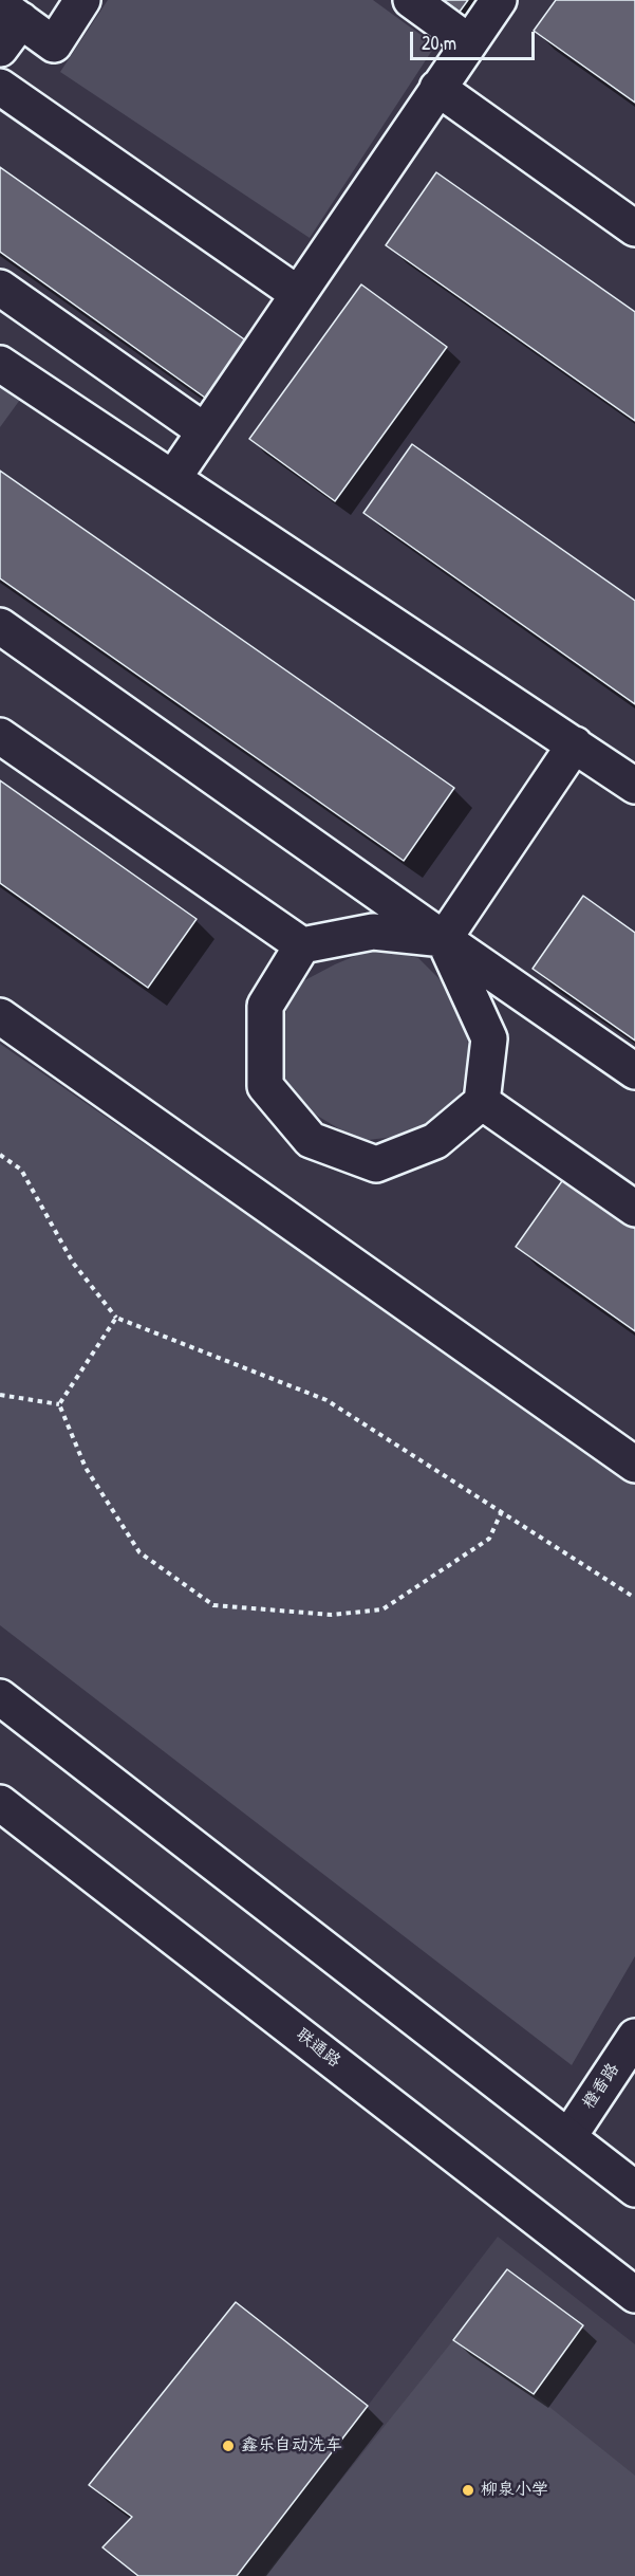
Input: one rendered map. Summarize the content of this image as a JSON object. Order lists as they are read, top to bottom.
{
  "streets": {
    "street": ["联通路", "橙香路"]
  },
  "places": ["鑫乐自动洗车", "柳泉小学"],
  "scale_bar": "20 m"
}
